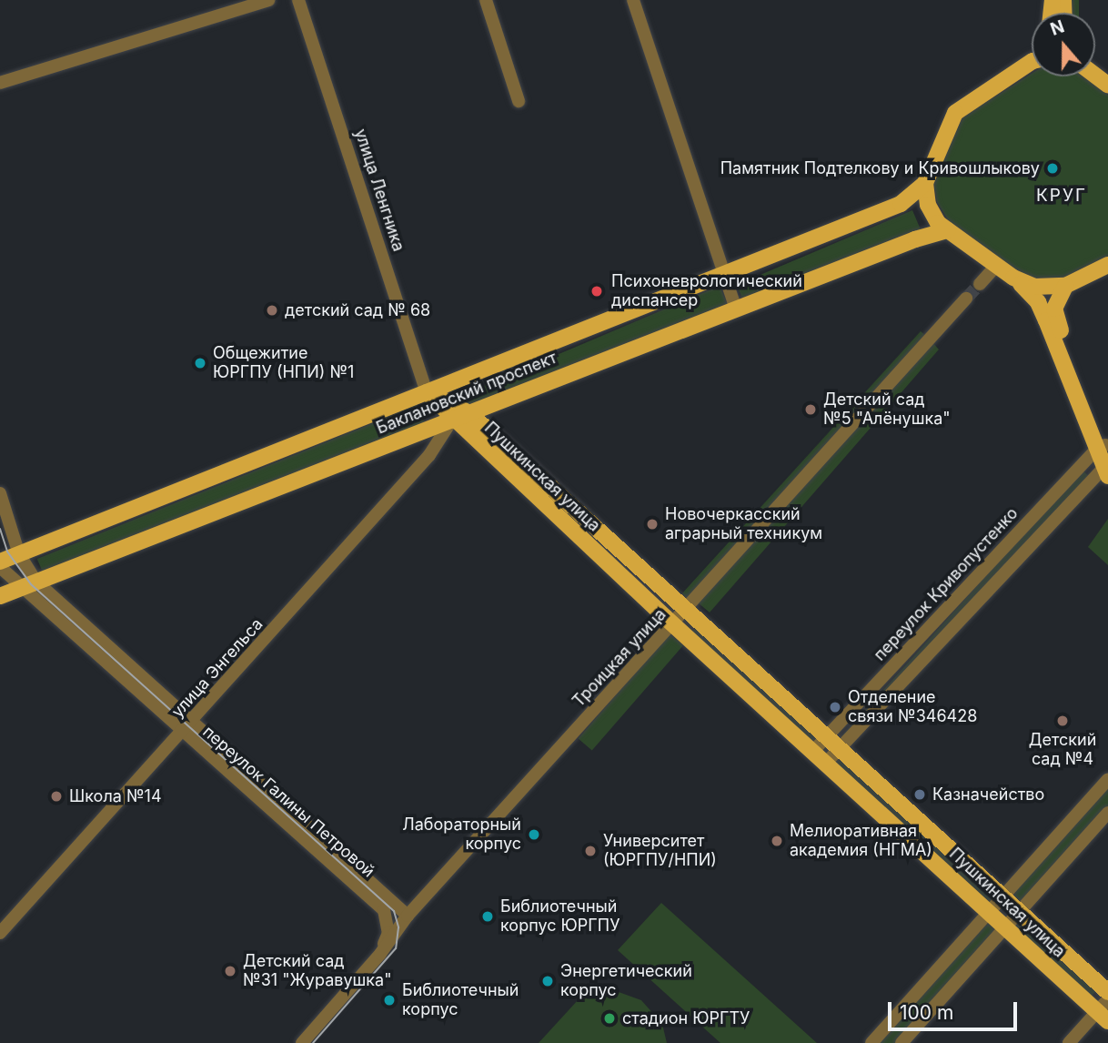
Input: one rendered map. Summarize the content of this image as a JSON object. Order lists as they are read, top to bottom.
{
  "streets": {
    "main road": ["Баклановский проспект", "Пушкинская улица"],
    "street": [
      "улица Ленгника",
      "переулок Кривопустенко",
      "Троицкая улица",
      "улица Энгельса",
      "переулок Галины Петровой"
    ]
  },
  "crossings": [
    ["улица Ленгника", "Баклановский проспект"],
    ["улица Ленгника", "Пушкинская улица"],
    ["Баклановский проспект", "Пушкинская улица"],
    ["Баклановский проспект", "улица Энгельса"],
    ["Баклановский проспект", "переулок Галины Петровой"],
    ["Пушкинская улица", "переулок Кривопустенко"],
    ["Пушкинская улица", "Троицкая улица"],
    ["Пушкинская улица", "улица Энгельса"],
    ["Троицкая улица", "переулок Галины Петровой"],
    ["улица Энгельса", "переулок Галины Петровой"]
  ],
  "districts": ["КРУГ"],
  "places": [
    "Памятник Подтелкову и Кривошлыкову",
    "Психоневрологический диспансер",
    "детский сад № 68",
    "Общежитие ЮРГПУ (НПИ) №1",
    "Детский сад №5 \"Алёнушка\"",
    "Новочеркасский аграрный техникум",
    "Отделение связи №346428",
    "Детский сад №4",
    "Казначейство",
    "Школа №14",
    "Лабораторный корпус",
    "Мелиоративная академия (НГМА)",
    "Университет (ЮРГПУ/НПИ)",
    "Библиотечный корпус ЮРГПУ",
    "Детский сад №31 \"Журавушка\"",
    "Энергетический корпус",
    "Библиотечный корпус",
    "стадион ЮРГТУ"
  ],
  "scale_bar": "100 m",
  "north": "top"
}
